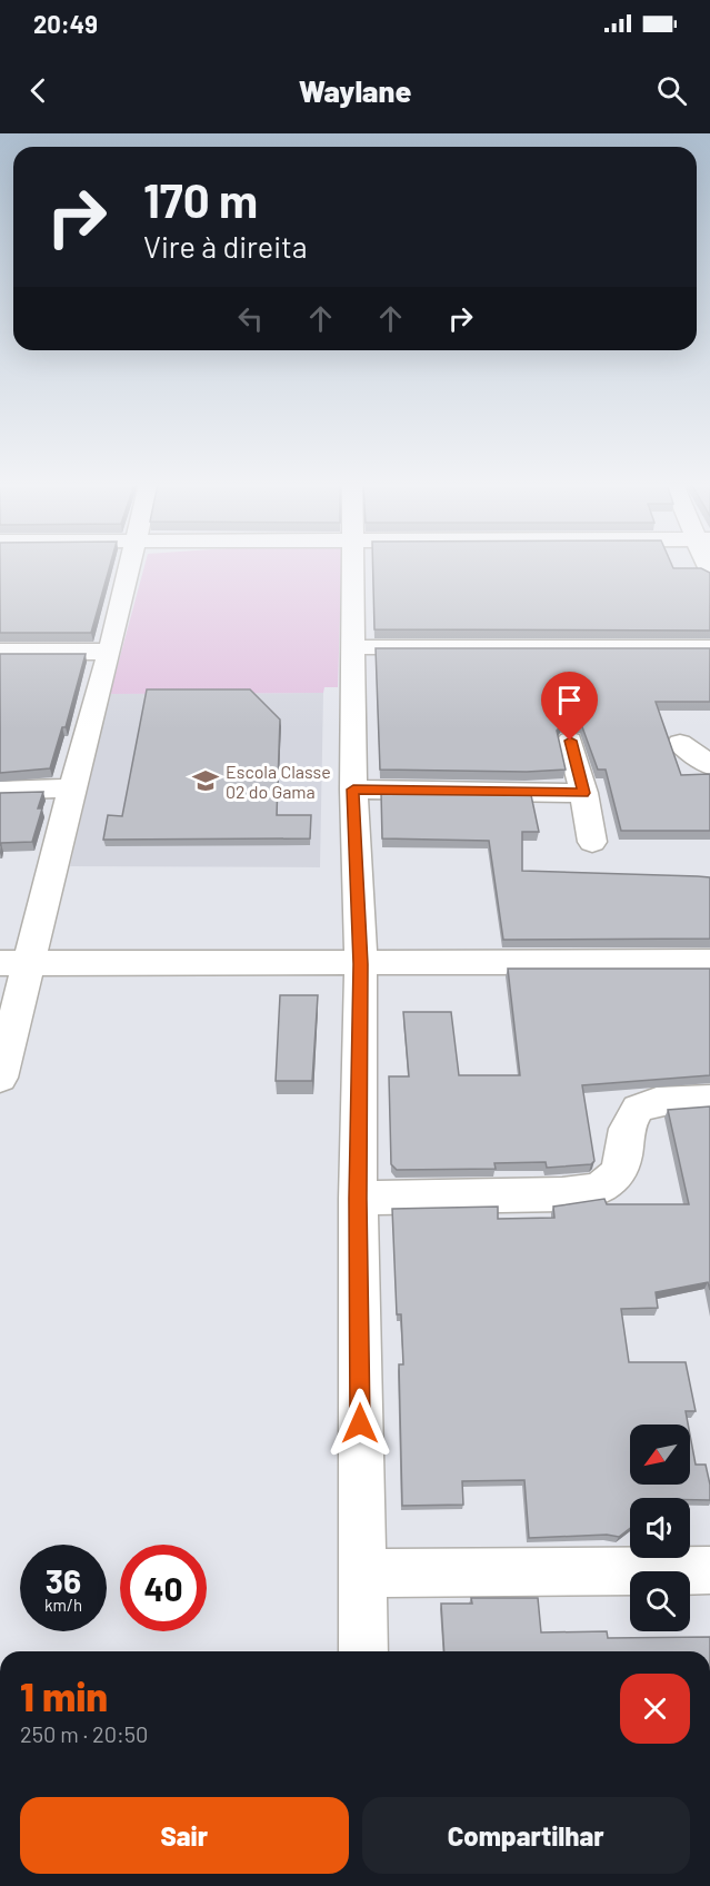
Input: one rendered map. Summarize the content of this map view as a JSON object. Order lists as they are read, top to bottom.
{
  "places": {
    "school or university": ["Escola Classe 02 do Gama"]
  },
  "north": "bottom left",
  "page": {
    "status": "20:49",
    "header": "Waylane",
    "turn": ["170 m", "Vire à direita"],
    "speed": "36 km/h",
    "limit": "40",
    "heading": ["1 min", "250 m · 20:50"],
    "buttons": ["Sair", "Compartilhar"]
  }
}
